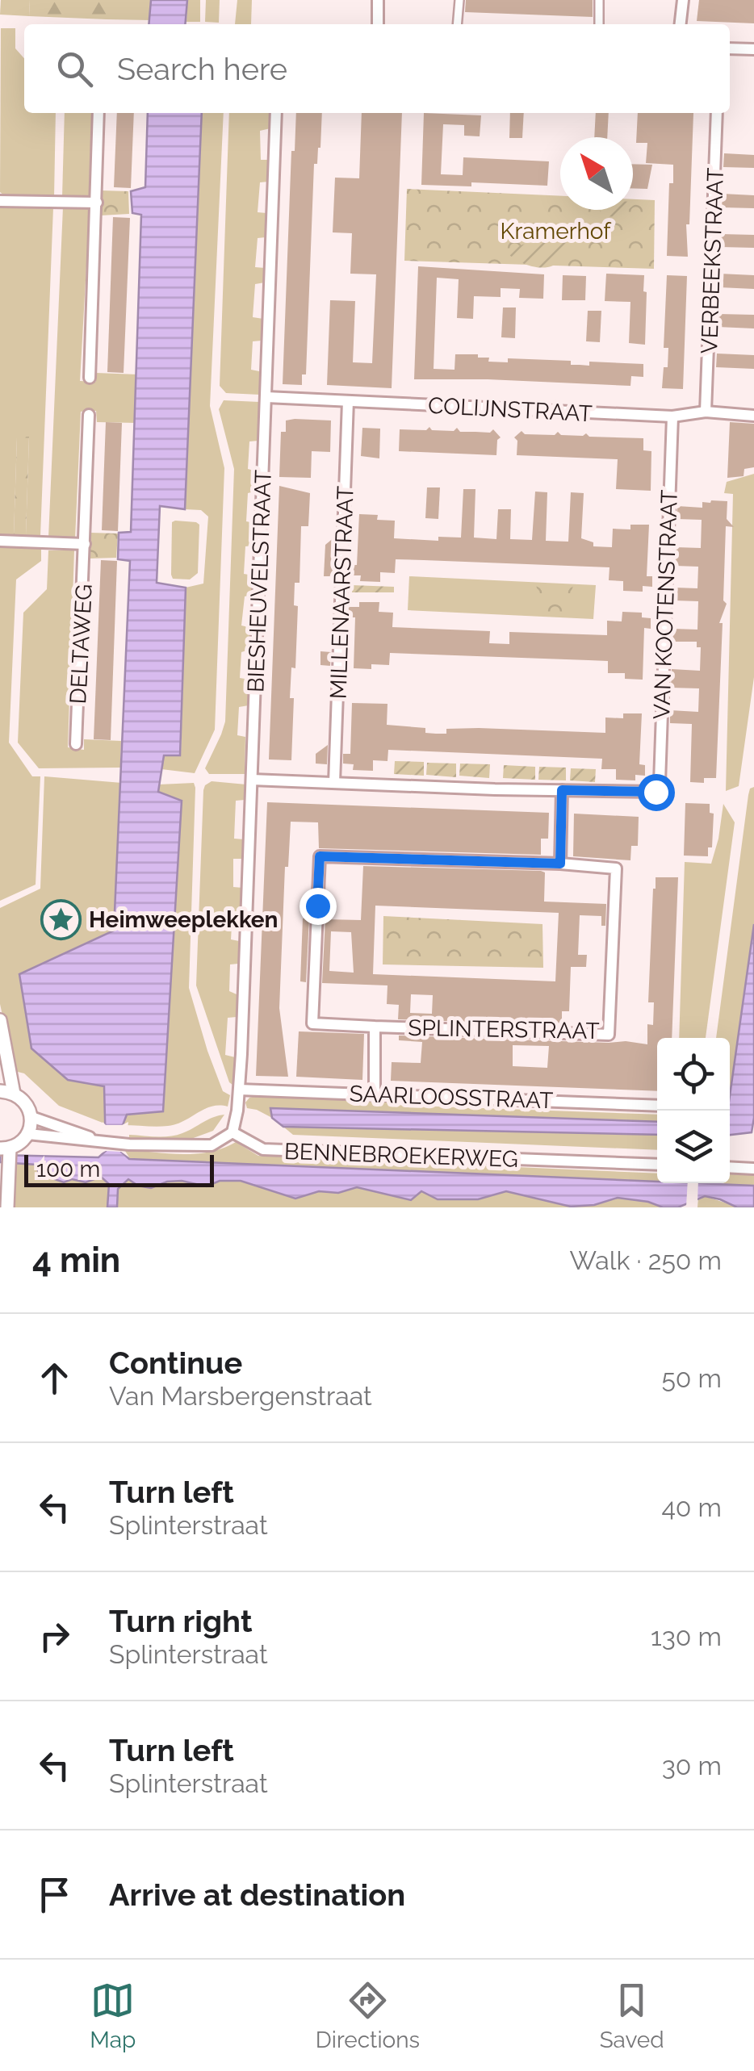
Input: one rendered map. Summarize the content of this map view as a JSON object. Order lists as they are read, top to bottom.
{
  "streets": {
    "street": [
      "VERBEEKSTRAAT",
      "COLIJNSTRAAT",
      "BIESHEUVELSTRAAT",
      "MILLENAARSTRAAT",
      "VAN KOOTENSTRAAT",
      "DELTAWEG",
      "SPLINTERSTRAAT",
      "SAARLOOSSTRAAT",
      "BENNEBROEKERWEG"
    ]
  },
  "crossings": [
    ["VERBEEKSTRAAT", "COLIJNSTRAAT"],
    ["COLIJNSTRAAT", "BIESHEUVELSTRAAT"],
    ["COLIJNSTRAAT", "MILLENAARSTRAAT"],
    ["COLIJNSTRAAT", "VAN KOOTENSTRAAT"],
    ["BIESHEUVELSTRAAT", "SAARLOOSSTRAAT"],
    ["BIESHEUVELSTRAAT", "BENNEBROEKERWEG"]
  ],
  "parks": ["Kramerhof"],
  "places": {
    "place": ["Heimweeplekken"]
  },
  "scale_bar": "100 m",
  "north": "top left",
  "page": {
    "search": "Search here",
    "scale": "100 m",
    "heading": ["4 min", "Walk · 250 m"],
    "list": [
      ["Continue", "Van Marsbergenstraat", "50 m"],
      ["Turn left", "Splinterstraat", "40 m"],
      ["Turn right", "Splinterstraat", "130 m"],
      ["Turn left", "Splinterstraat", "30 m"],
      "Arrive at destination"
    ],
    "nav": ["Map", "Directions", "Saved"]
  }
}
